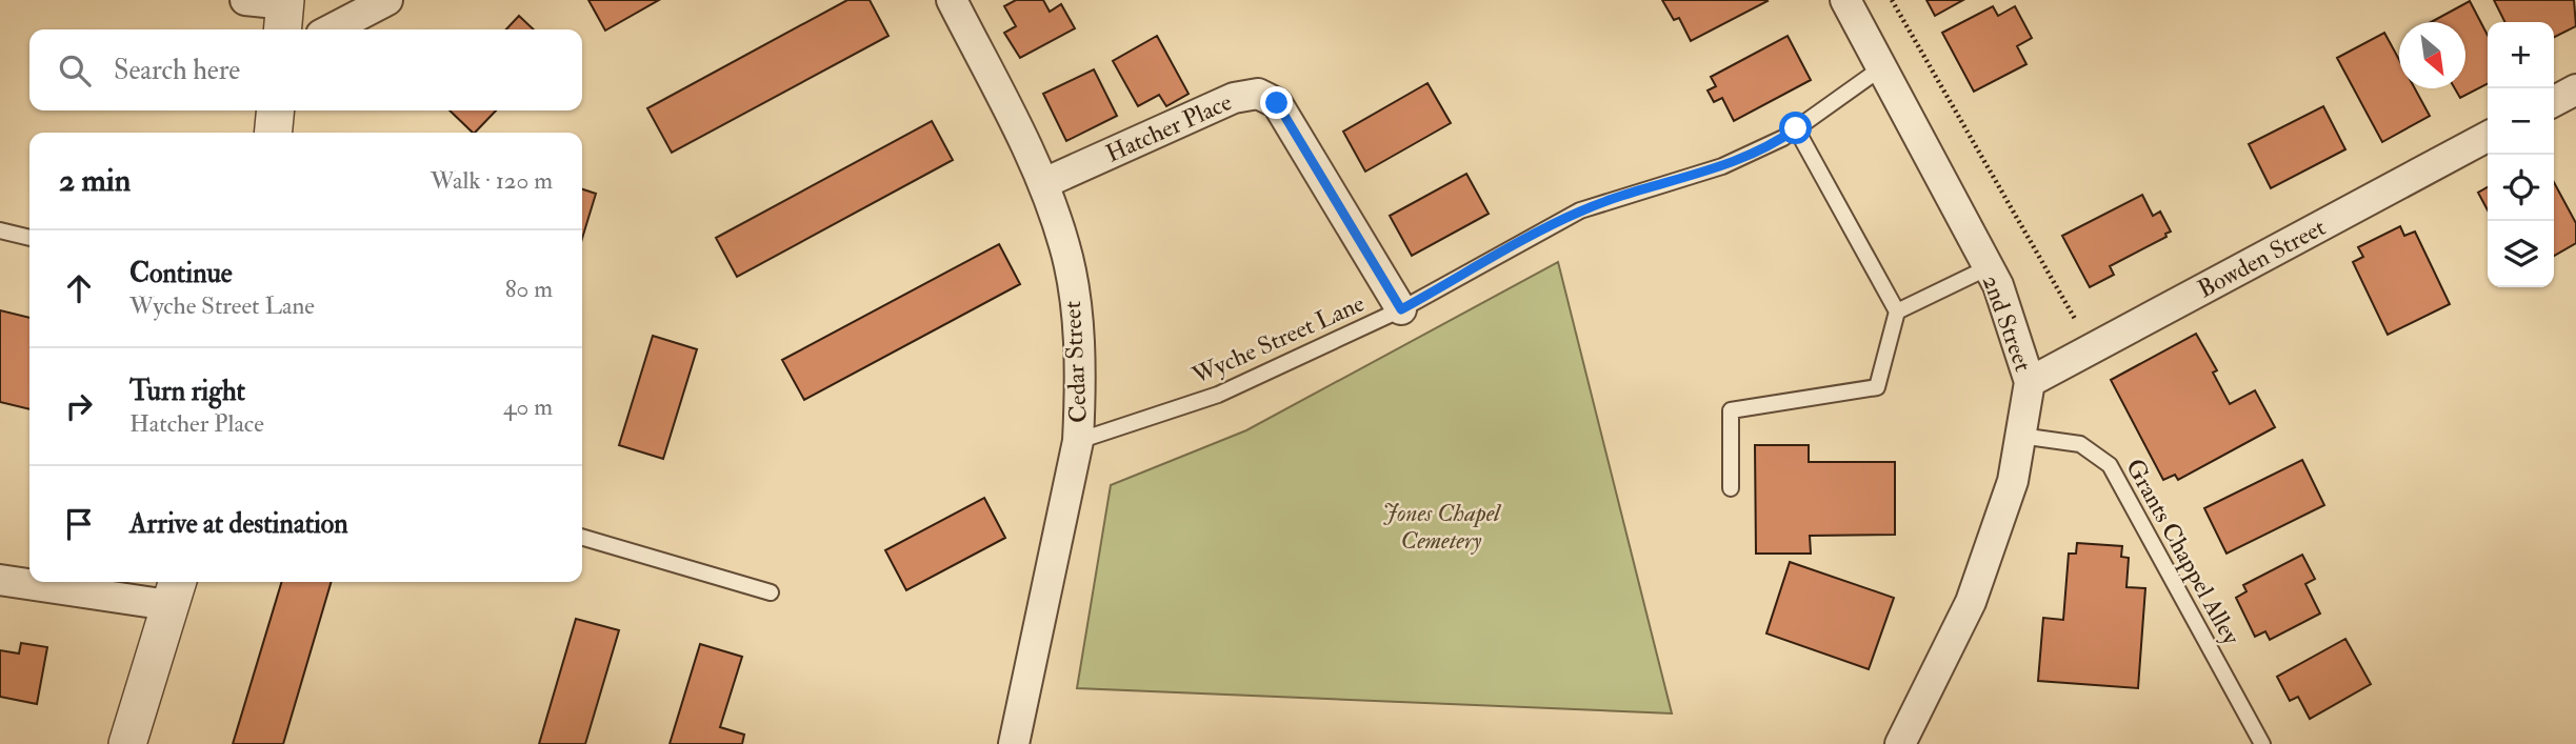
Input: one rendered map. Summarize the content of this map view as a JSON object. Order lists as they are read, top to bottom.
{
  "streets": {
    "street": [
      "Hatcher Place",
      "Bowden Street",
      "2nd Street",
      "Cedar Street"
    ],
    "lane": ["Wyche Street Lane", "Grants Chappel Alley"]
  },
  "crossings": [
    ["Hatcher Place", "Wyche Street Lane"],
    ["Hatcher Place", "Cedar Street"],
    ["Bowden Street", "2nd Street"],
    ["2nd Street", "Wyche Street Lane"],
    ["2nd Street", "Grants Chappel Alley"],
    ["Wyche Street Lane", "Cedar Street"]
  ],
  "parks": ["Jones Chapel Cemetery"],
  "north": "bottom right",
  "page": {
    "map_buttons": ["+", "−"],
    "search": "Search here",
    "heading": ["2 min", "Walk · 120 m"],
    "list": [
      ["Continue", "Wyche Street Lane", "80 m"],
      ["Turn right", "Hatcher Place", "40 m"],
      "Arrive at destination"
    ]
  }
}
